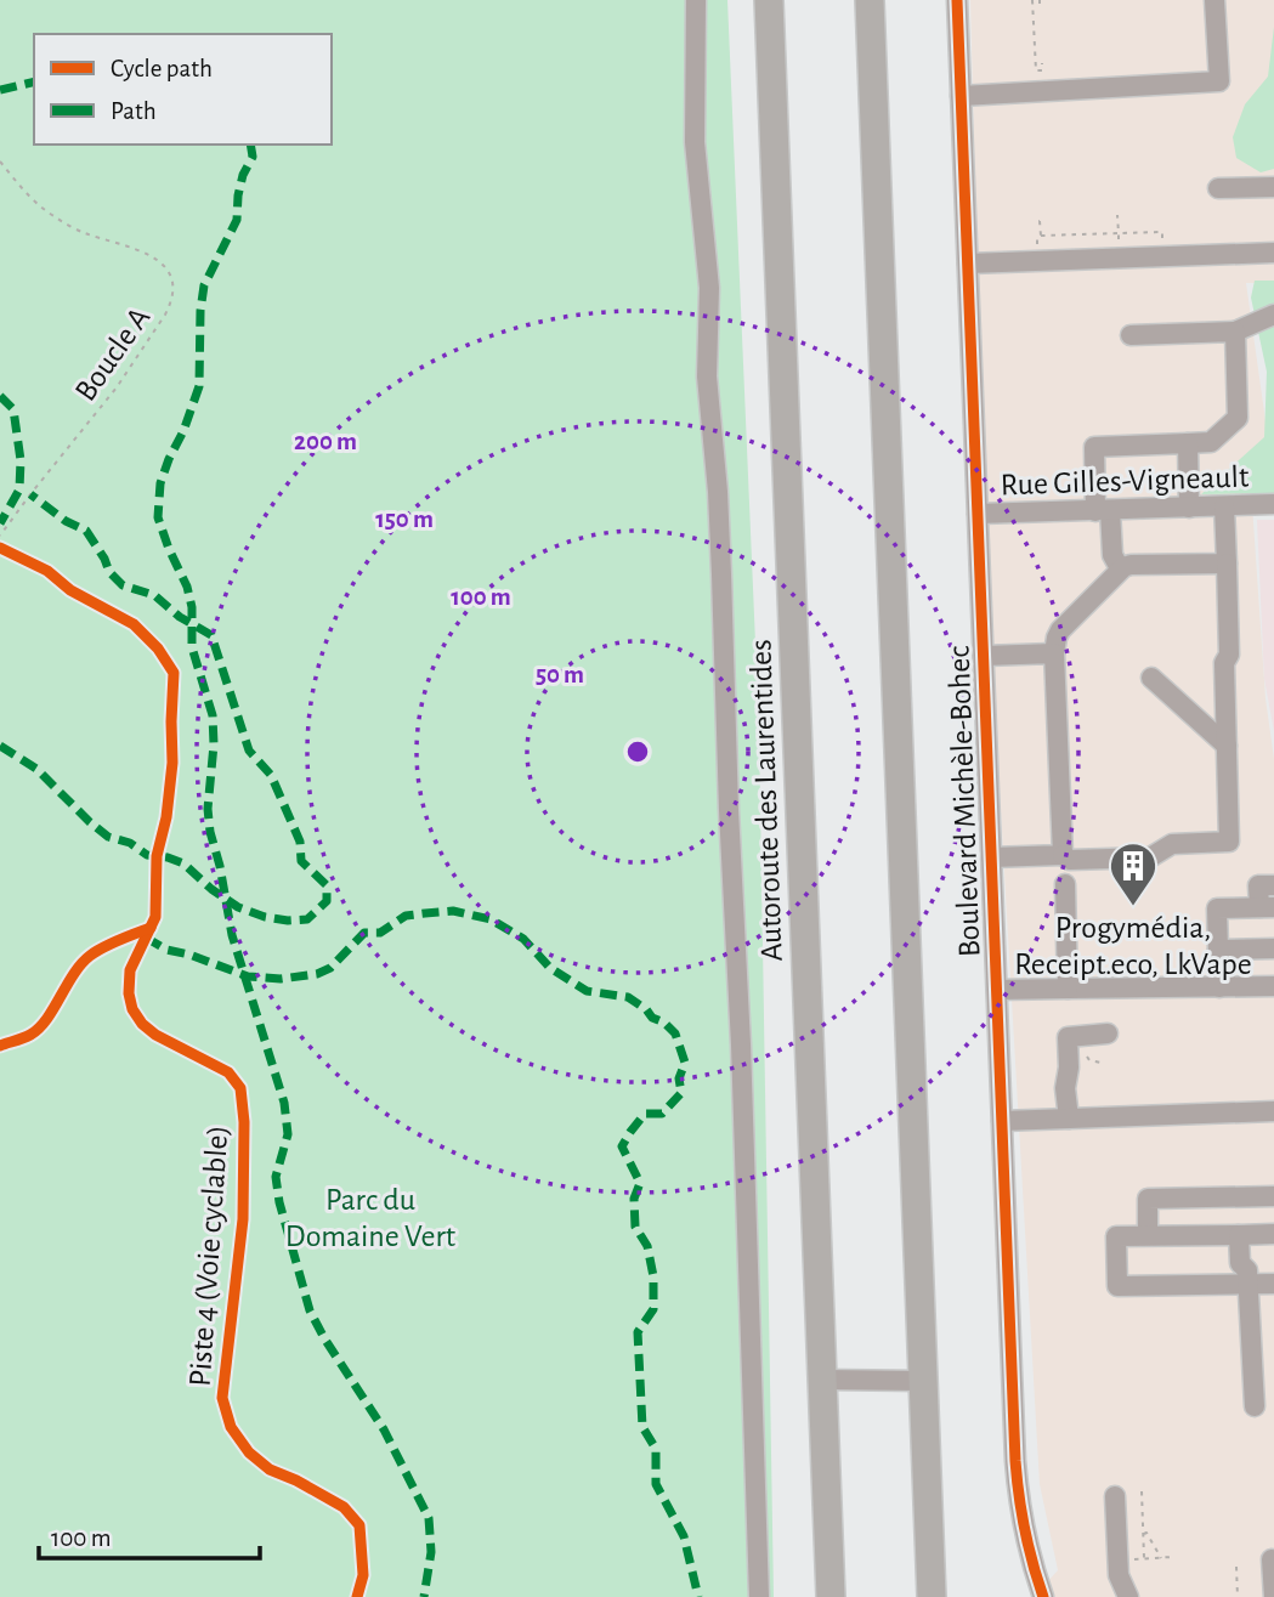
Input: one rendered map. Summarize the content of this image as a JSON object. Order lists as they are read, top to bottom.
{
  "streets": {
    "highway": ["Autoroute des Laurentides"],
    "street": ["Rue Gilles-Vigneault", "Boulevard Michèle-Bohec"],
    "path": ["Boucle A"],
    "cycle path": ["Piste 4 (Voie cyclable)"]
  },
  "crossings": [
    ["Rue Gilles-Vigneault", "Boulevard Michèle-Bohec"]
  ],
  "parks": ["Parc du Domaine Vert"],
  "places": {
    "building": ["Progymédia, Receipt.eco, LkVape"]
  },
  "legend": ["Cycle path", "Path"],
  "scale_bar": "100 m",
  "rings": [
    "200 m",
    "150 m",
    "100 m",
    "50 m"
  ]
}
